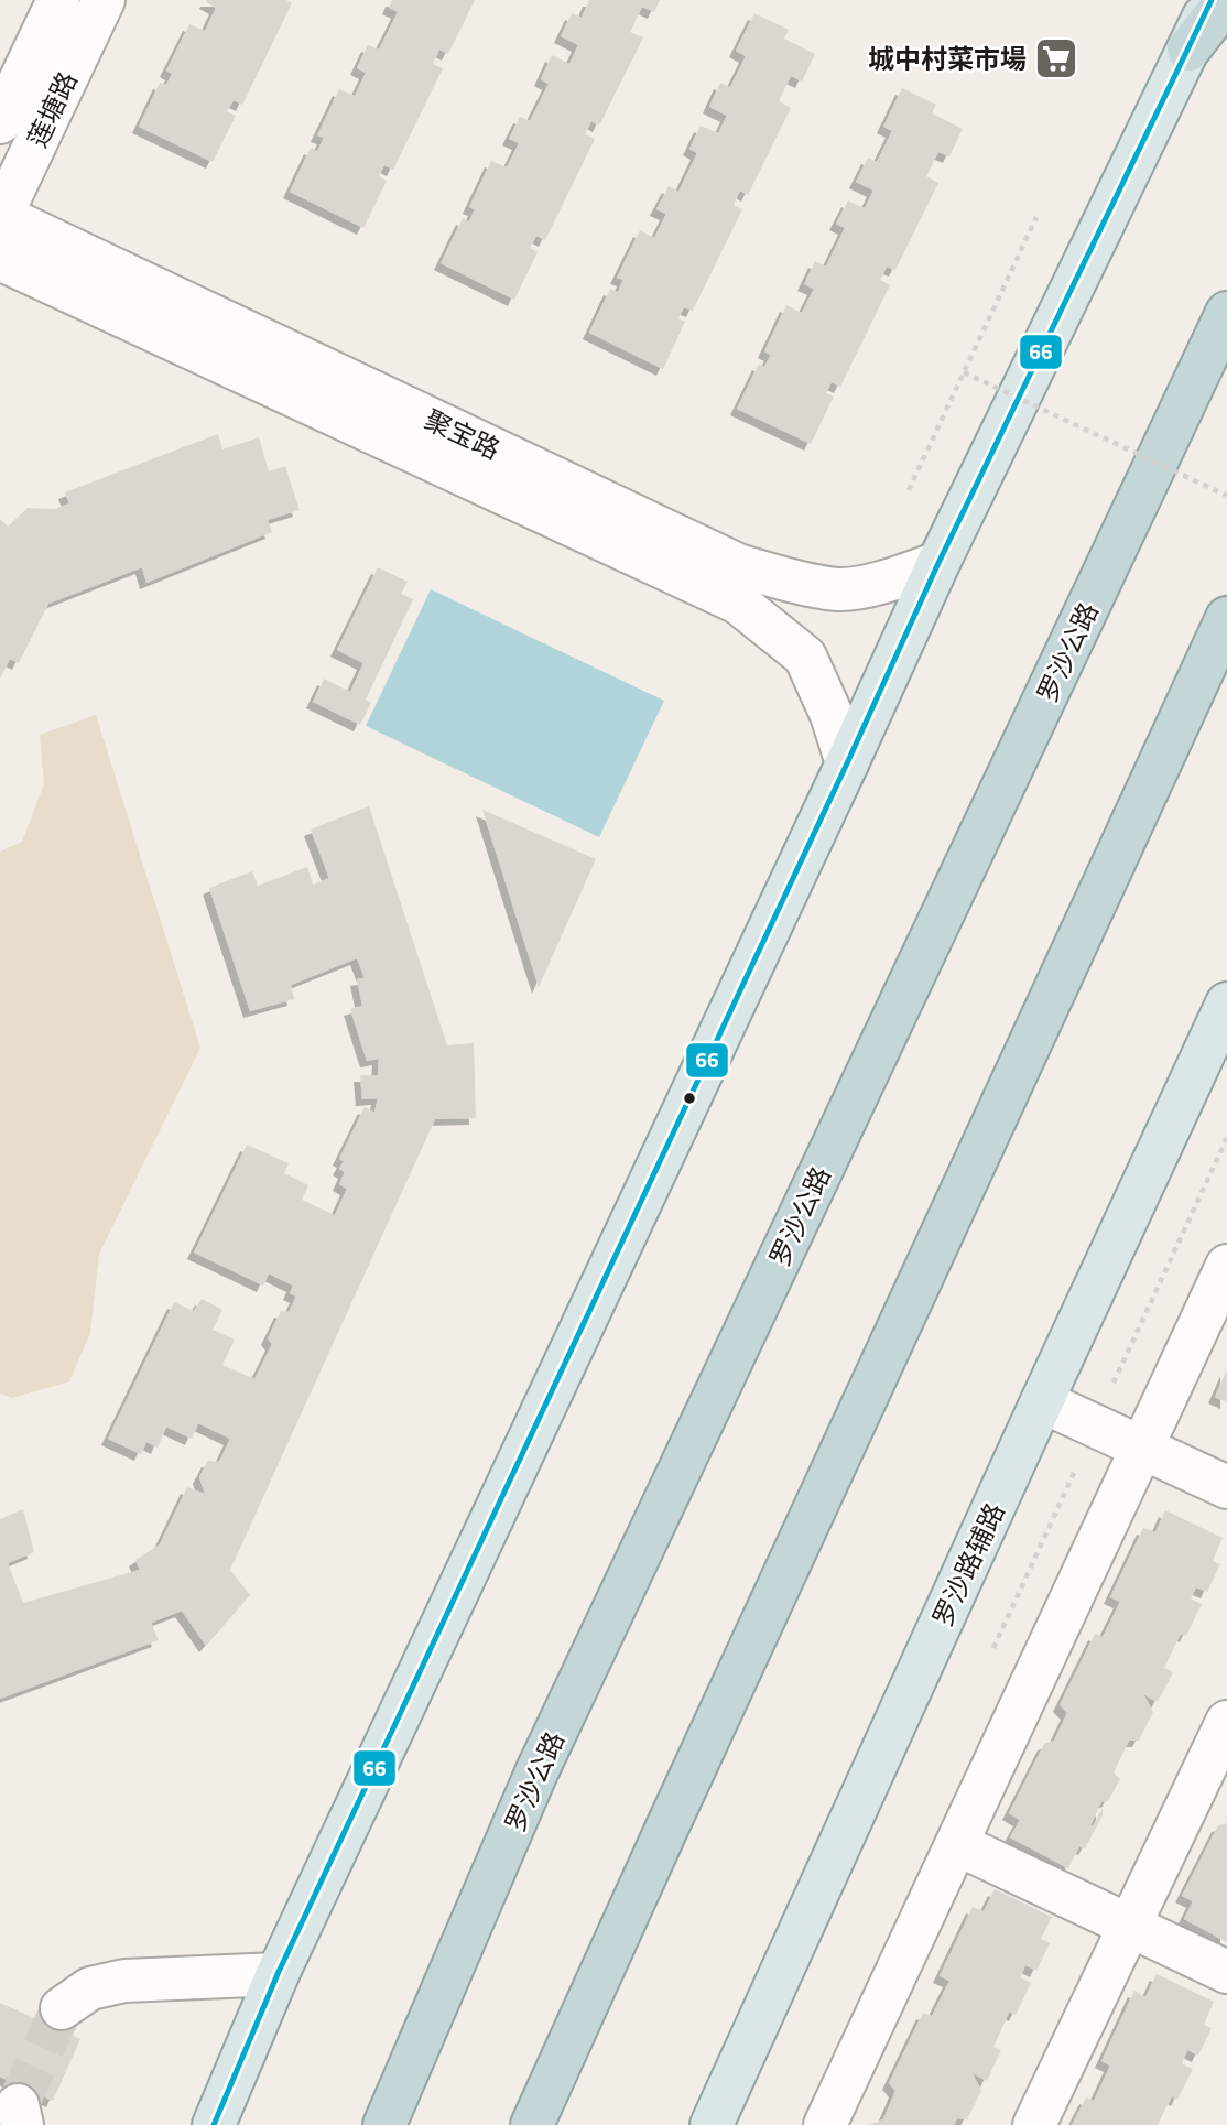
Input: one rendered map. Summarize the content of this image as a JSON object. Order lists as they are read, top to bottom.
{
  "streets": {
    "highway": ["罗沙公路"],
    "main road": ["罗沙路辅路"],
    "street": ["莲塘路", "聚宝路"]
  },
  "crossings": [
    ["莲塘路", "聚宝路"]
  ],
  "places": {
    "supermarket": ["城中村菜市場"]
  },
  "lines": ["transit line 66"]
}
